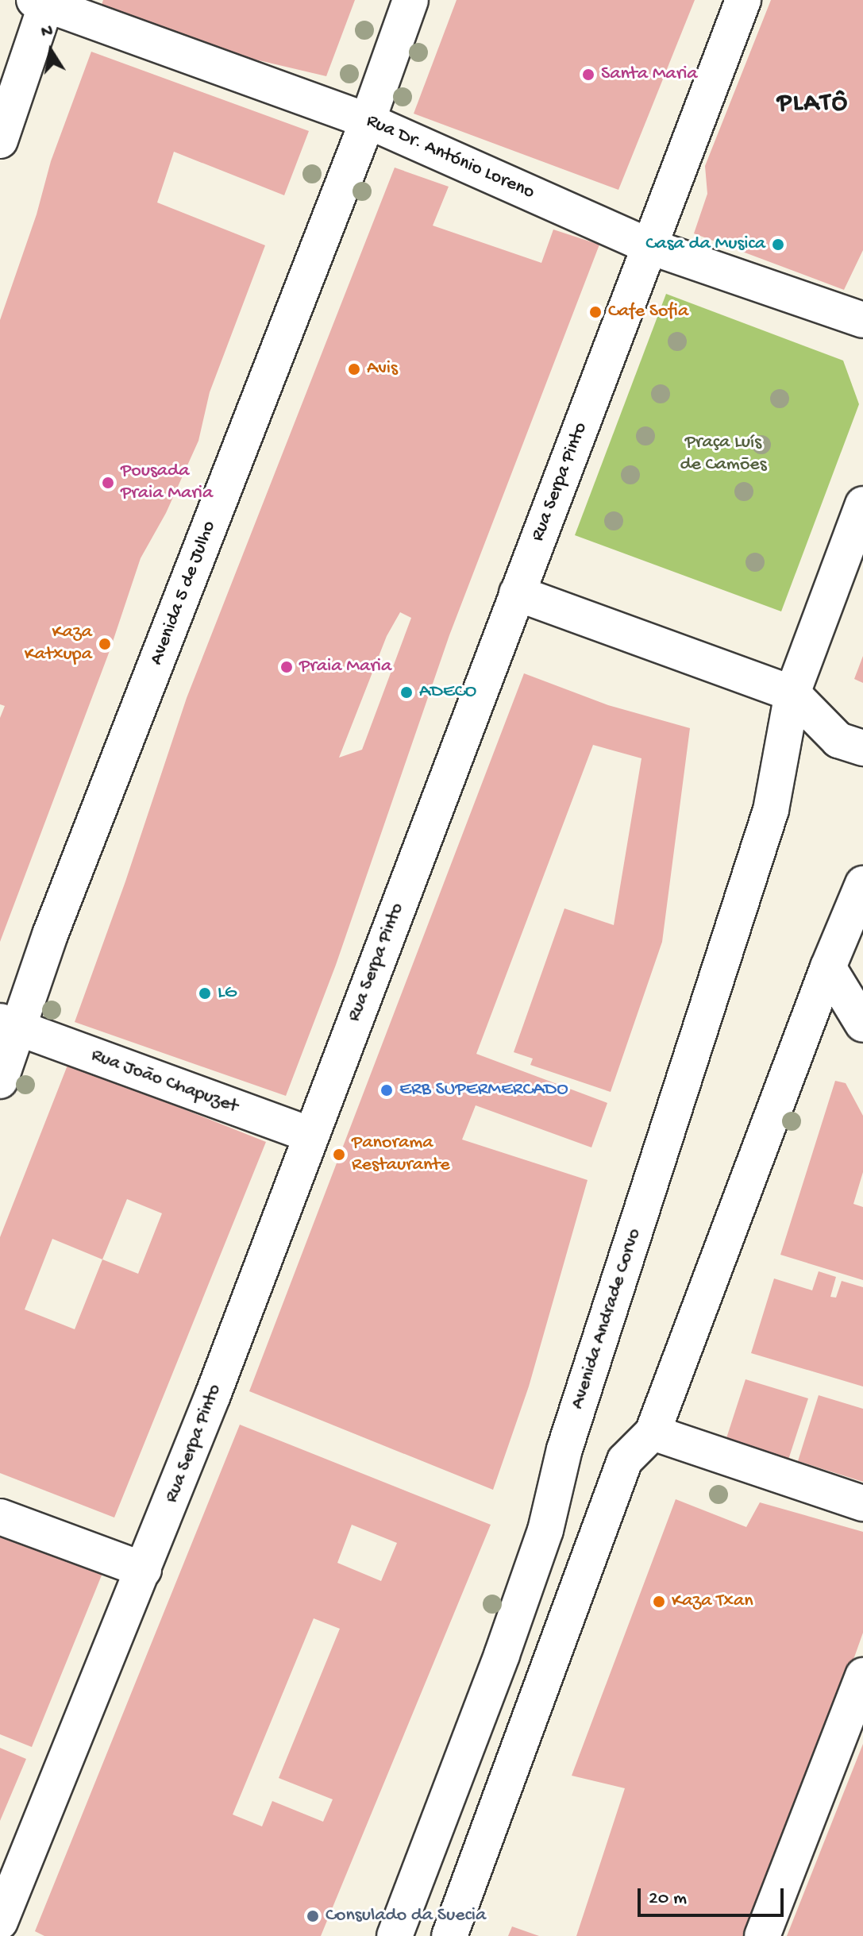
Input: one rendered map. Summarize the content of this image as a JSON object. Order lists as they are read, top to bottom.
{
  "streets": {
    "street": [
      "Rua Dr. António Loreno",
      "Rua Serpa Pinto",
      "Avenida 5 de Julho",
      "Rua João Chapuzet",
      "Avenida Andrade Corvo"
    ]
  },
  "crossings": [
    ["Rua Dr. António Loreno", "Rua Serpa Pinto"],
    ["Rua Dr. António Loreno", "Avenida 5 de Julho"],
    ["Rua Serpa Pinto", "Rua João Chapuzet"],
    ["Avenida 5 de Julho", "Rua João Chapuzet"]
  ],
  "districts": ["PLATÔ"],
  "parks": ["Praça Luís de Camões"],
  "places": [
    "Santa Maria",
    "Casa da Musica",
    "Cafe Sofia",
    "Avis",
    "Pousada Praia Maria",
    "Kaza Katxupa",
    "Praia Maria",
    "ADECO",
    "LG",
    "ERB SUPERMERCADO",
    "Panorama Restaurante",
    "Kaza Txan",
    "Consulado da Suecia"
  ],
  "scale_bar": "20 m",
  "north": "top"
}
